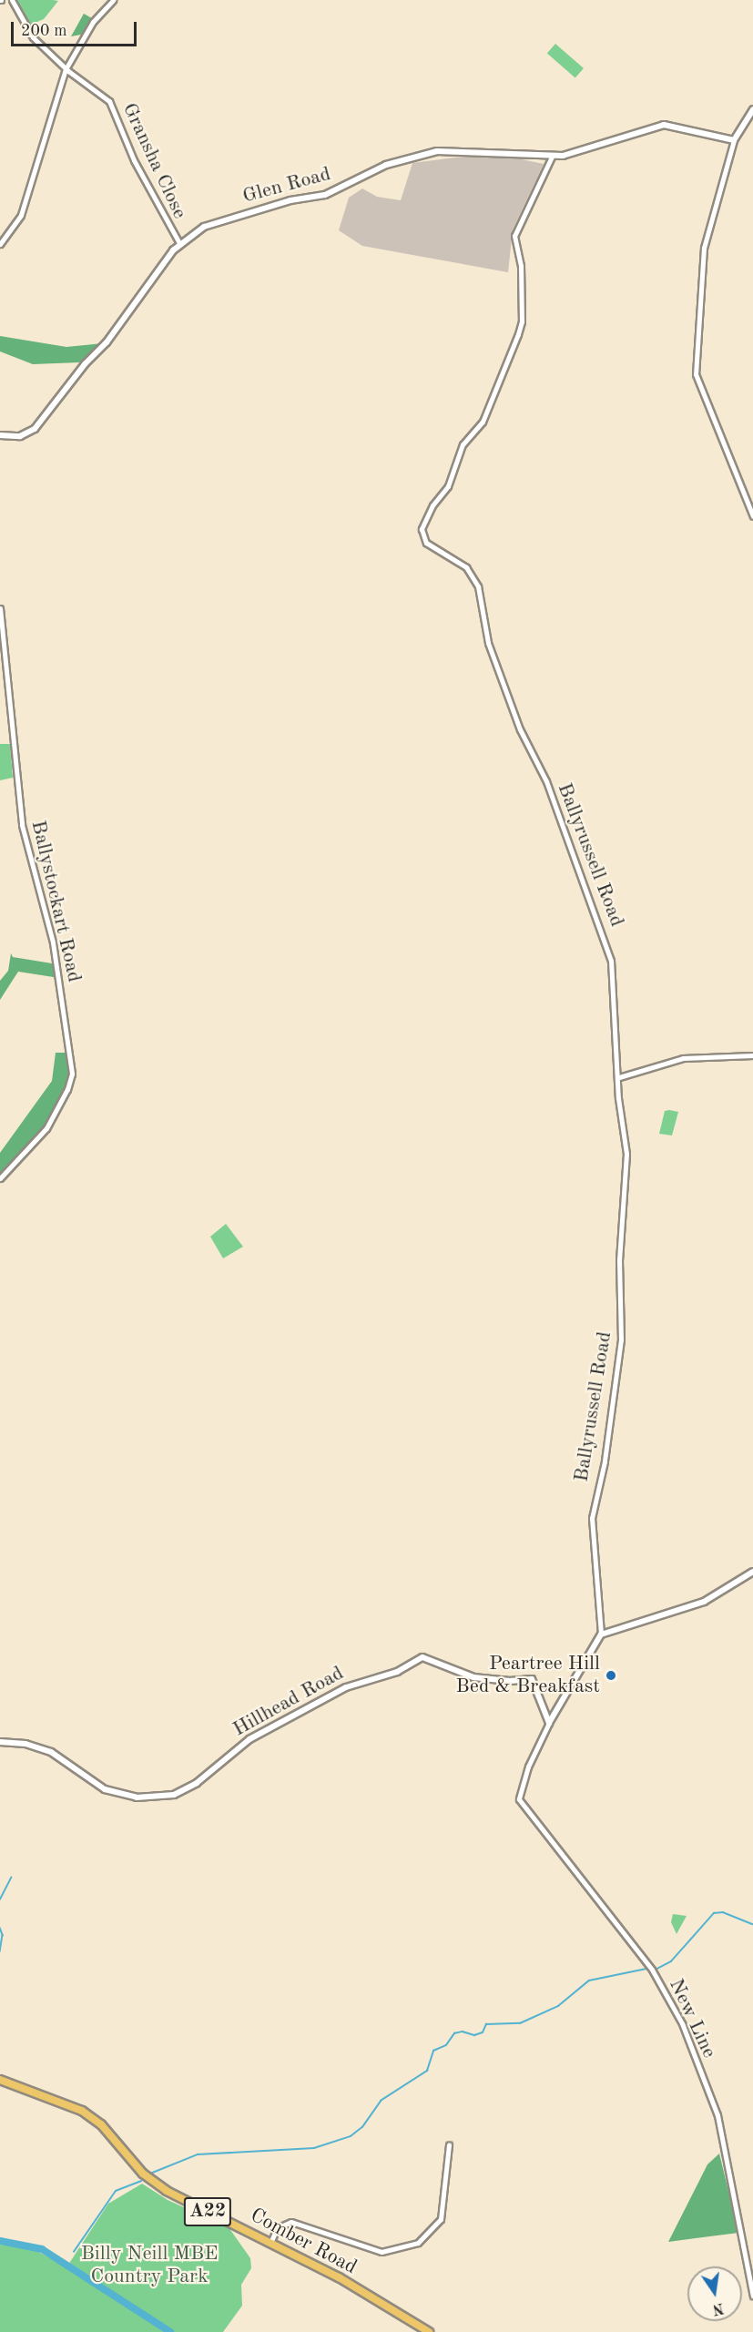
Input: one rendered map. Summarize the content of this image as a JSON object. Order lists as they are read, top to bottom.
{
  "streets": {
    "highway": ["A22", "Comber Road"],
    "street": [
      "Gransha Close",
      "Glen Road",
      "Ballyrussell Road",
      "Ballystockart Road",
      "Hillhead Road",
      "New Line"
    ]
  },
  "crossings": [
    ["Gransha Close", "Glen Road"],
    ["Glen Road", "Ballyrussell Road"],
    ["Hillhead Road", "New Line"]
  ],
  "parks": ["Billy Neill MBE Country Park"],
  "places": ["Peartree Hill Bed & Breakfast"],
  "scale_bar": "200 m",
  "north": "bottom"
}
